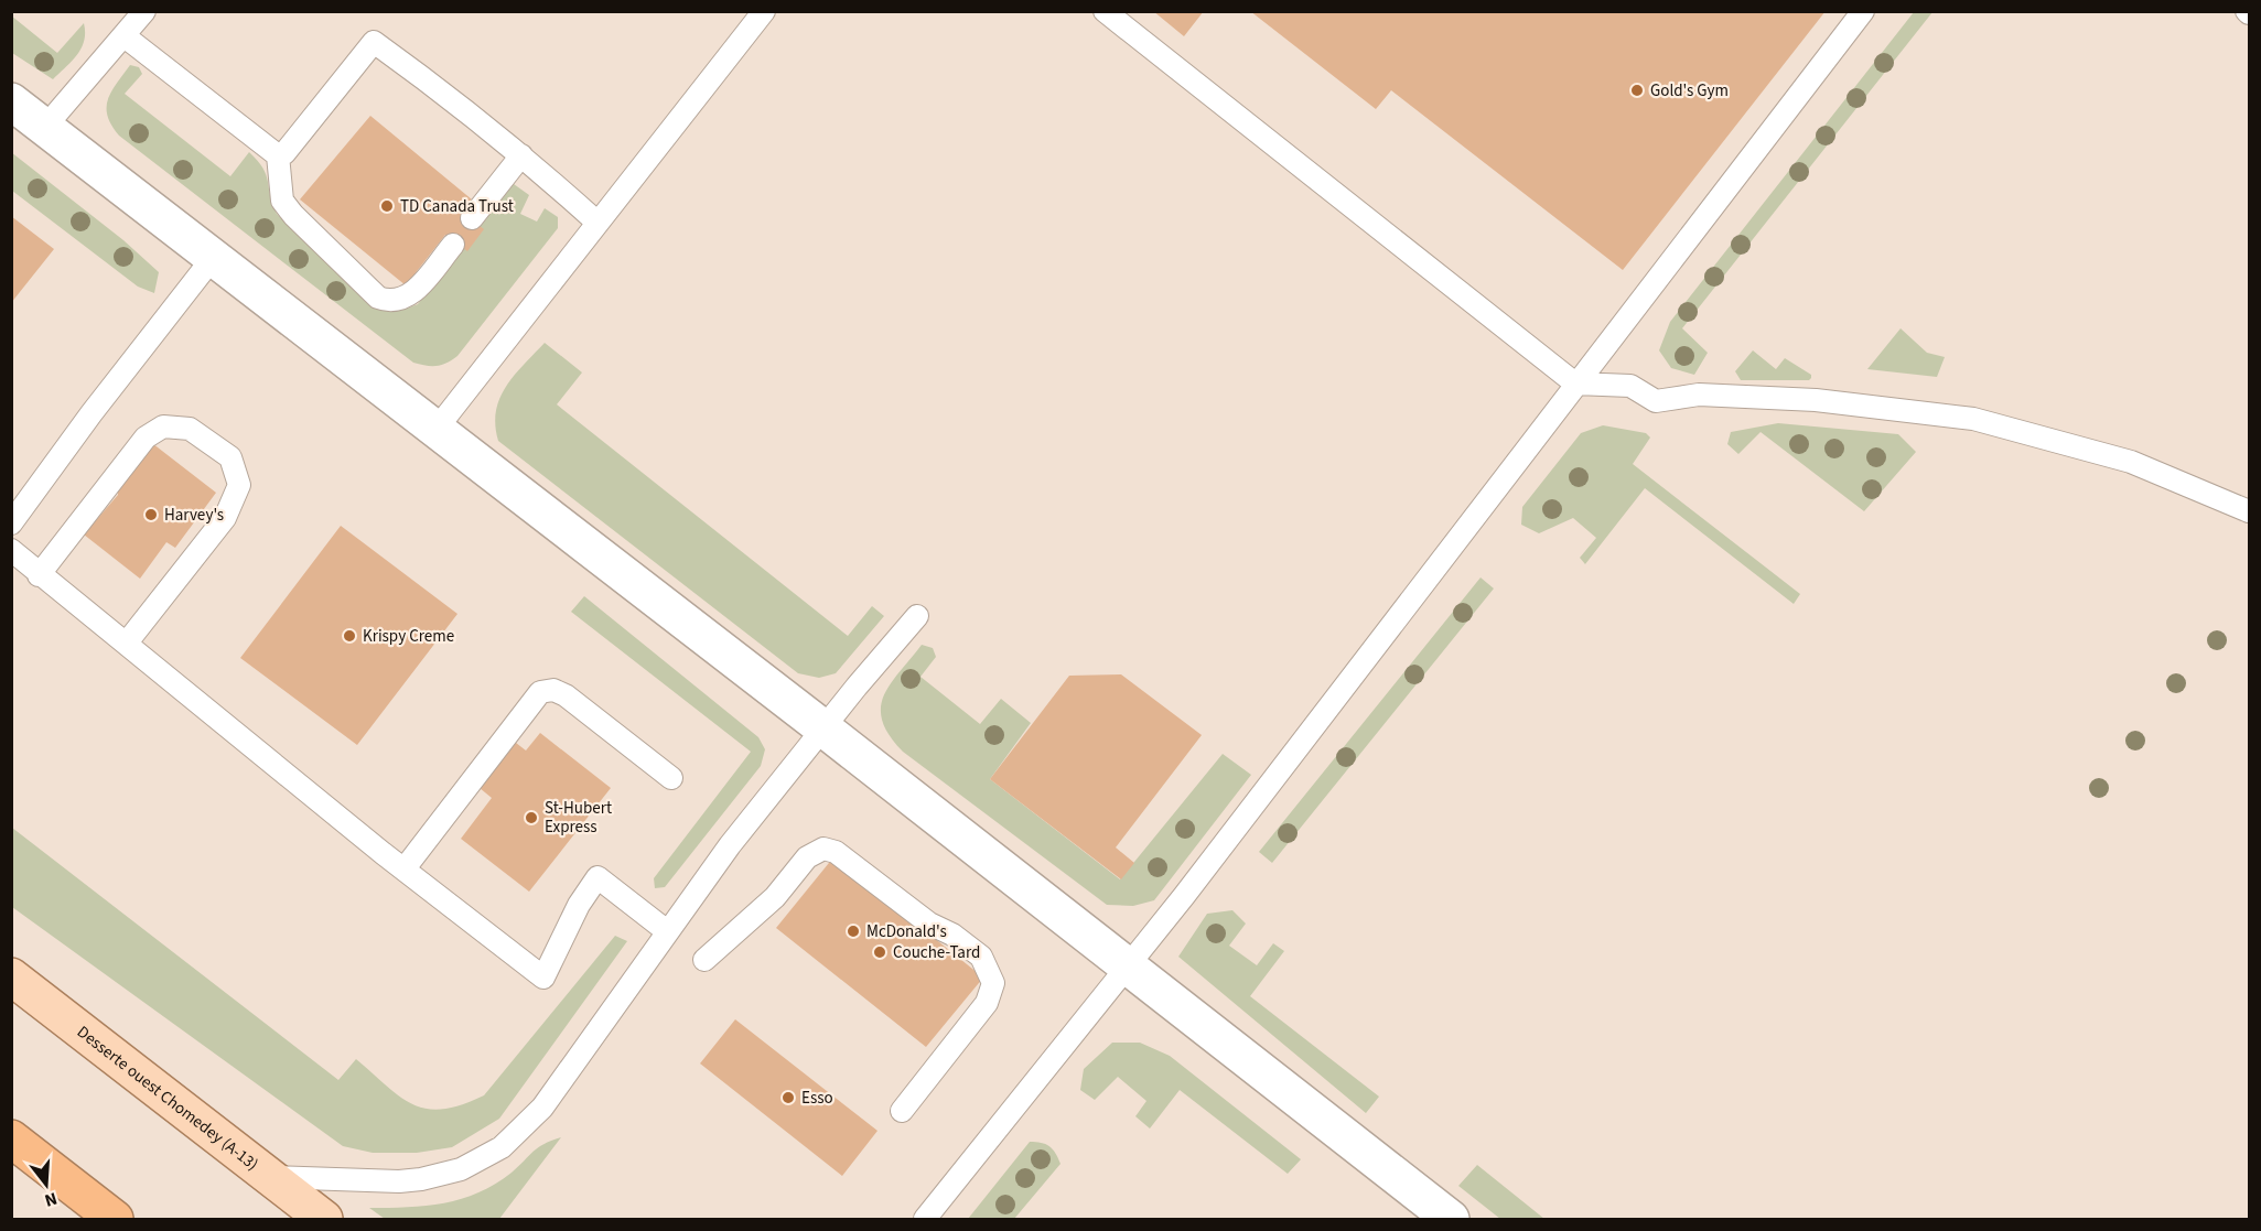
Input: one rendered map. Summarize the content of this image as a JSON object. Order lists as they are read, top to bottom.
{
  "streets": {
    "main road": ["Desserte ouest Chomedey (A-13)"]
  },
  "places": [
    "Gold's Gym",
    "TD Canada Trust",
    "Harvey's",
    "Krispy Creme",
    "St-Hubert Express",
    "McDonald's",
    "Couche-Tard",
    "Esso"
  ],
  "north": "bottom"
}
